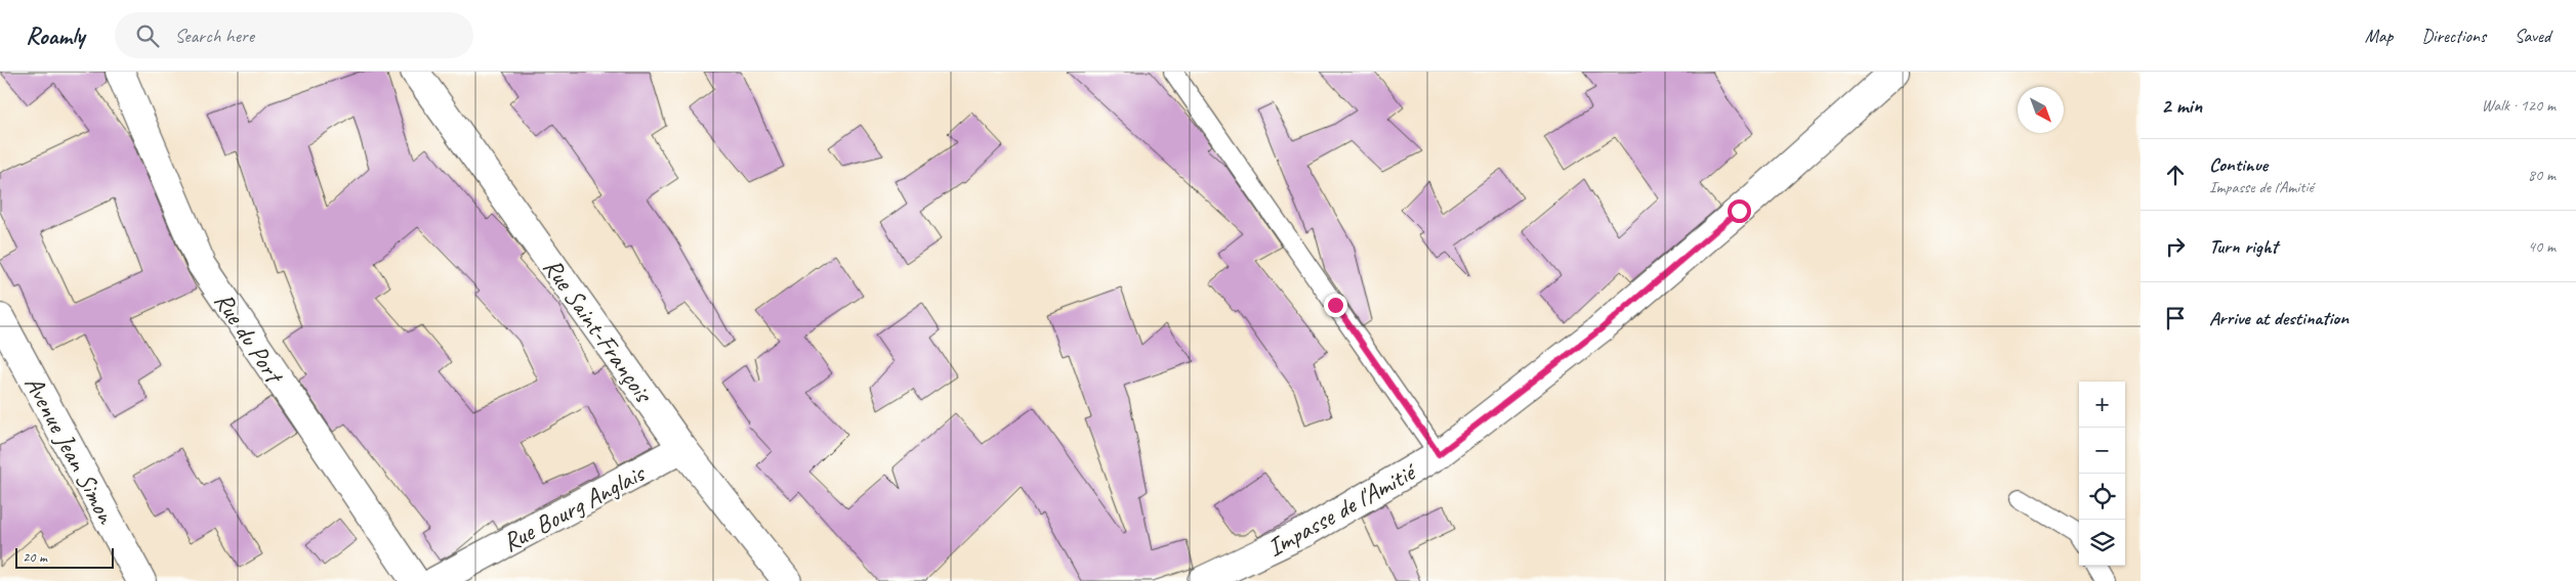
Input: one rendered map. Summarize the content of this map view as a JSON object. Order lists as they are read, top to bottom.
{
  "streets": {
    "street": [
      "Rue Saint-François",
      "Rue du Port",
      "Avenue Jean Simon",
      "Rue Bourg Anglais",
      "Impasse de l'Amitié"
    ]
  },
  "crossings": [
    ["Rue Saint-François", "Rue Bourg Anglais"]
  ],
  "scale_bar": "20 m",
  "north": "bottom right",
  "page": {
    "header": "Roamly",
    "search": "Search here",
    "nav": ["Map", "Directions", "Saved"],
    "heading": ["2 min", "Walk · 120 m"],
    "list": [
      ["Continue", "Impasse de l'Amitié", "80 m"],
      ["Turn right", "40 m"],
      "Arrive at destination"
    ],
    "map_buttons": ["+", "−"],
    "scale": "20 m"
  }
}
